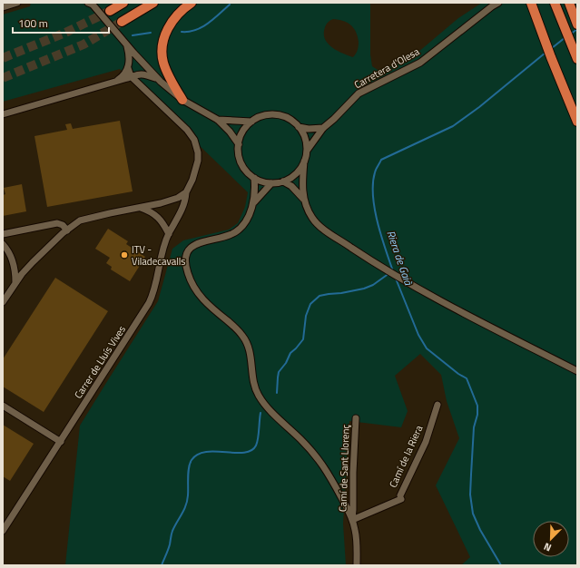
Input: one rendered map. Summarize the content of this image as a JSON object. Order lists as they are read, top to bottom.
{
  "streets": {
    "street": [
      "Carretera d'Olesa",
      "Carrer de Lluís Vives",
      "Camí de la Riera",
      "Camí de Sant Llorenç"
    ]
  },
  "crossings": [
    ["Camí de la Riera", "Camí de Sant Llorenç"]
  ],
  "water": ["Riera de Gaià"],
  "places": ["ITV - Viladecavalls"],
  "scale_bar": "100 m",
  "north": "bottom left"
}
